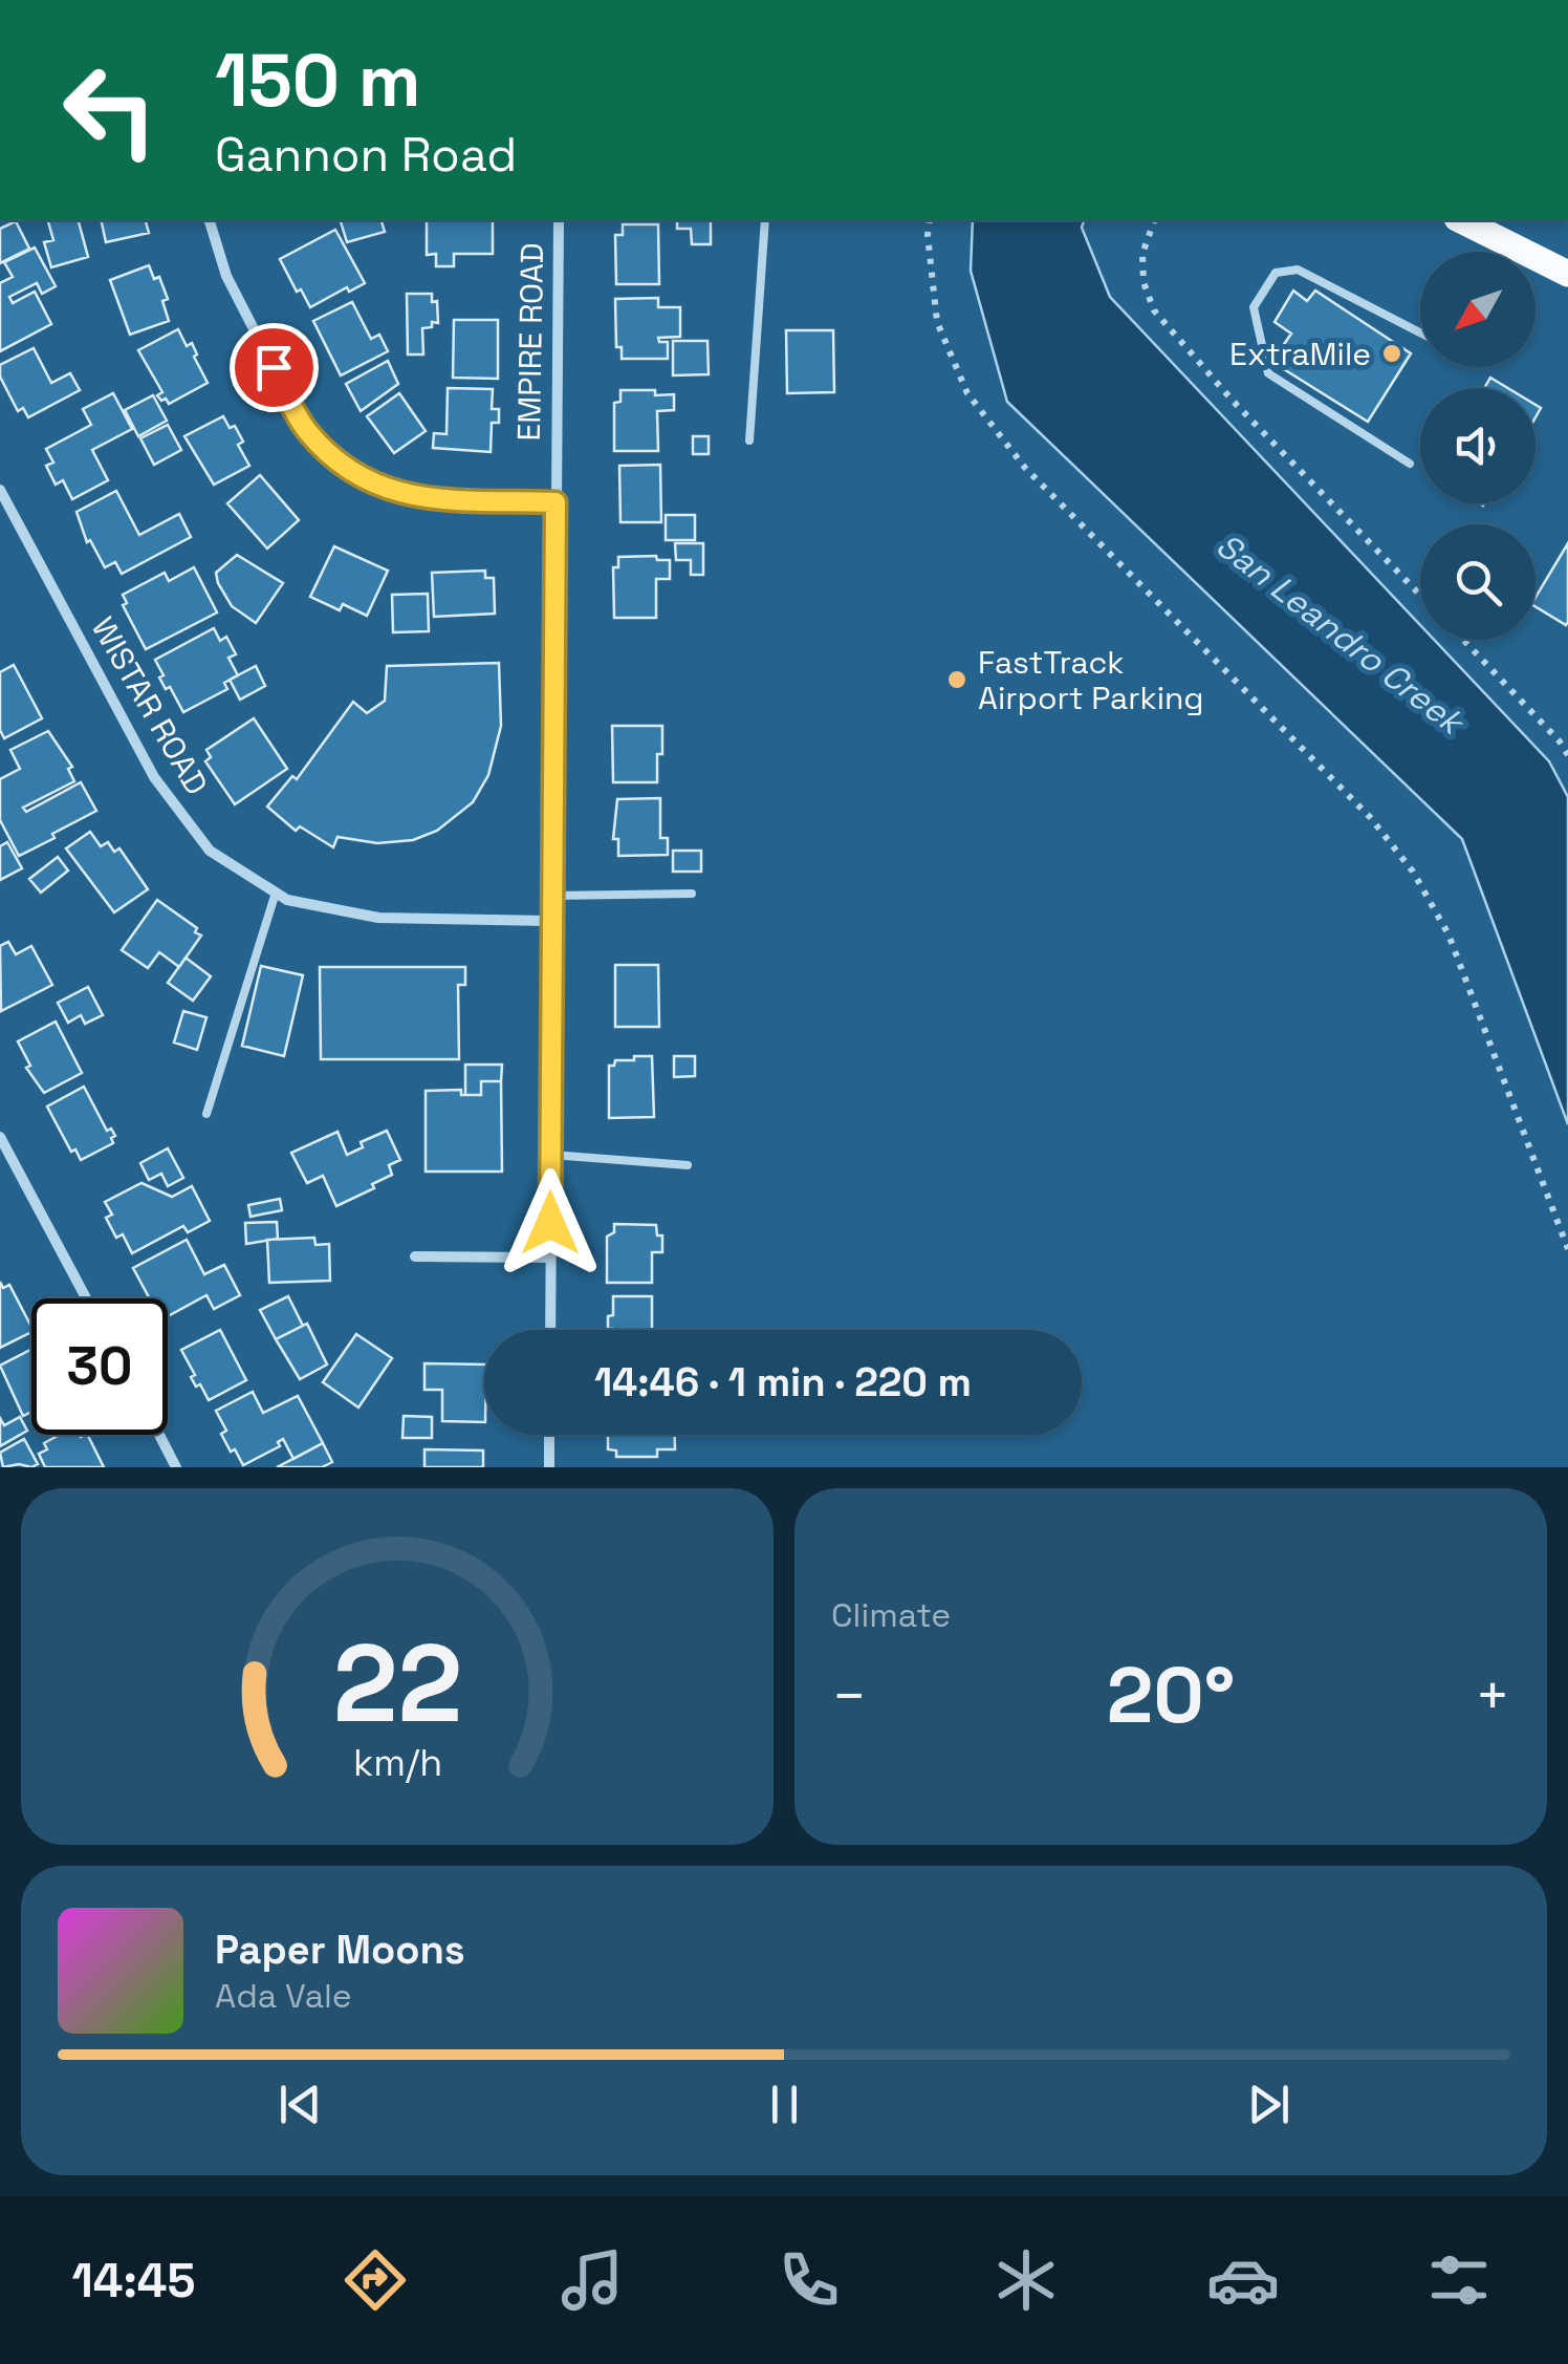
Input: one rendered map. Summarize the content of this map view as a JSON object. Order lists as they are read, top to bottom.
{
  "streets": {
    "street": ["EMPIRE ROAD", "WISTAR ROAD"]
  },
  "crossings": [
    ["EMPIRE ROAD", "WISTAR ROAD"]
  ],
  "water": ["San Leandro Creek"],
  "places": ["ExtraMile", "FastTrack Airport Parking"],
  "north": "bottom left",
  "page": {
    "turn": ["150 m", "Gannon Road"],
    "limit": "30",
    "trip": "14:46 · 1 min · 220 m",
    "tile": "Climate",
    "heat": ["−", "20°", "+"],
    "song": ["Paper Moons", "Ada Vale"],
    "tabs": "14:45",
    "gauge": ["22", "km/h"]
  }
}
